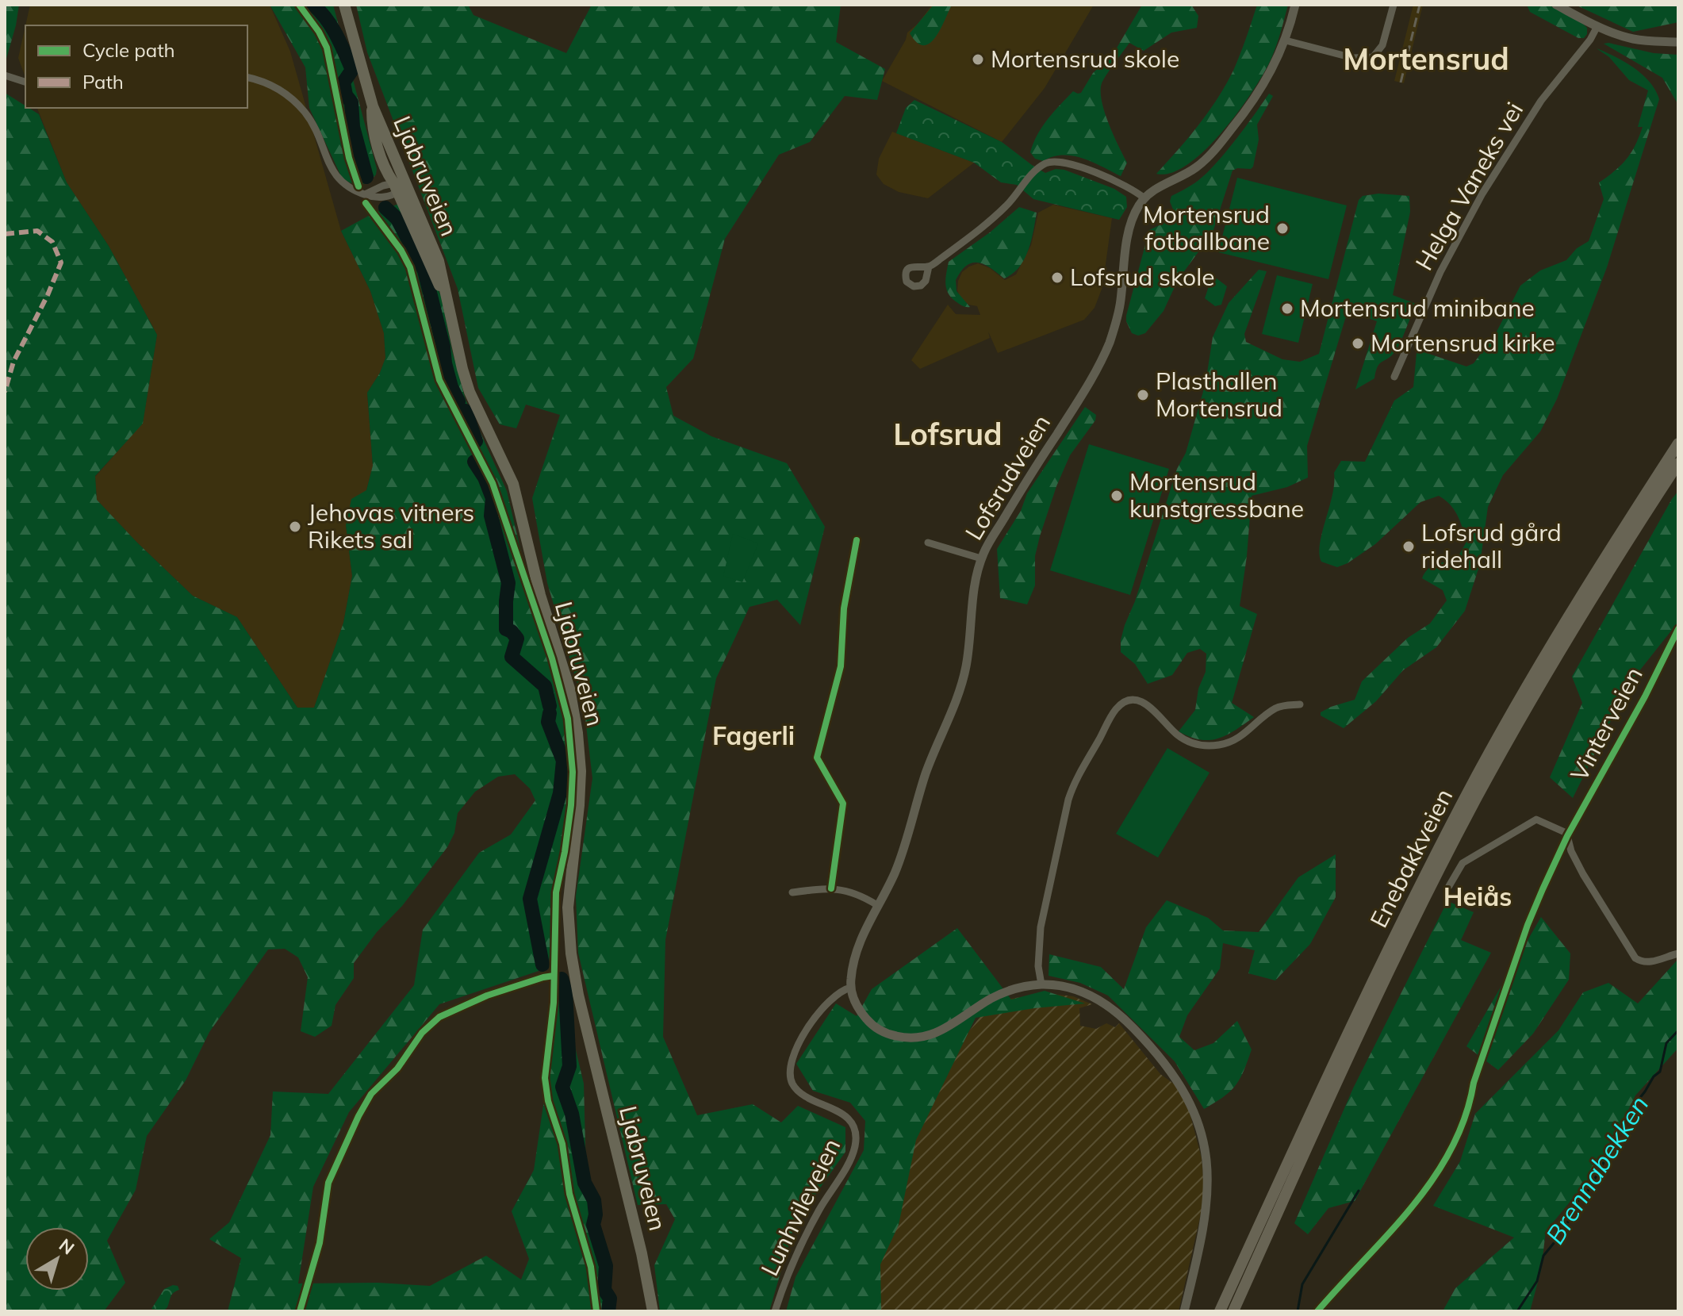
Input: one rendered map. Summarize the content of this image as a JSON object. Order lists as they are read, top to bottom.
{
  "streets": {
    "highway": ["Enebakkveien"],
    "main road": ["Ljabruveien"],
    "street": ["Helga Vaneks vei", "Lofsrudveien", "Lunhvileveien"],
    "cycle path": ["Vinterveien"]
  },
  "crossings": [
    ["Lofsrudveien", "Lunhvileveien"]
  ],
  "districts": [
    "Mortensrud",
    "Lofsrud",
    "Fagerli",
    "Heiås"
  ],
  "water": ["Brennabekken"],
  "places": [
    "Mortensrud skole",
    "Mortensrud fotballbane",
    "Lofsrud skole",
    "Mortensrud minibane",
    "Mortensrud kirke",
    "Plasthallen Mortensrud",
    "Mortensrud kunstgressbane",
    "Jehovas vitners Rikets sal",
    "Lofsrud gård ridehall"
  ],
  "legend": ["Cycle path", "Path"],
  "north": "top right"
}
